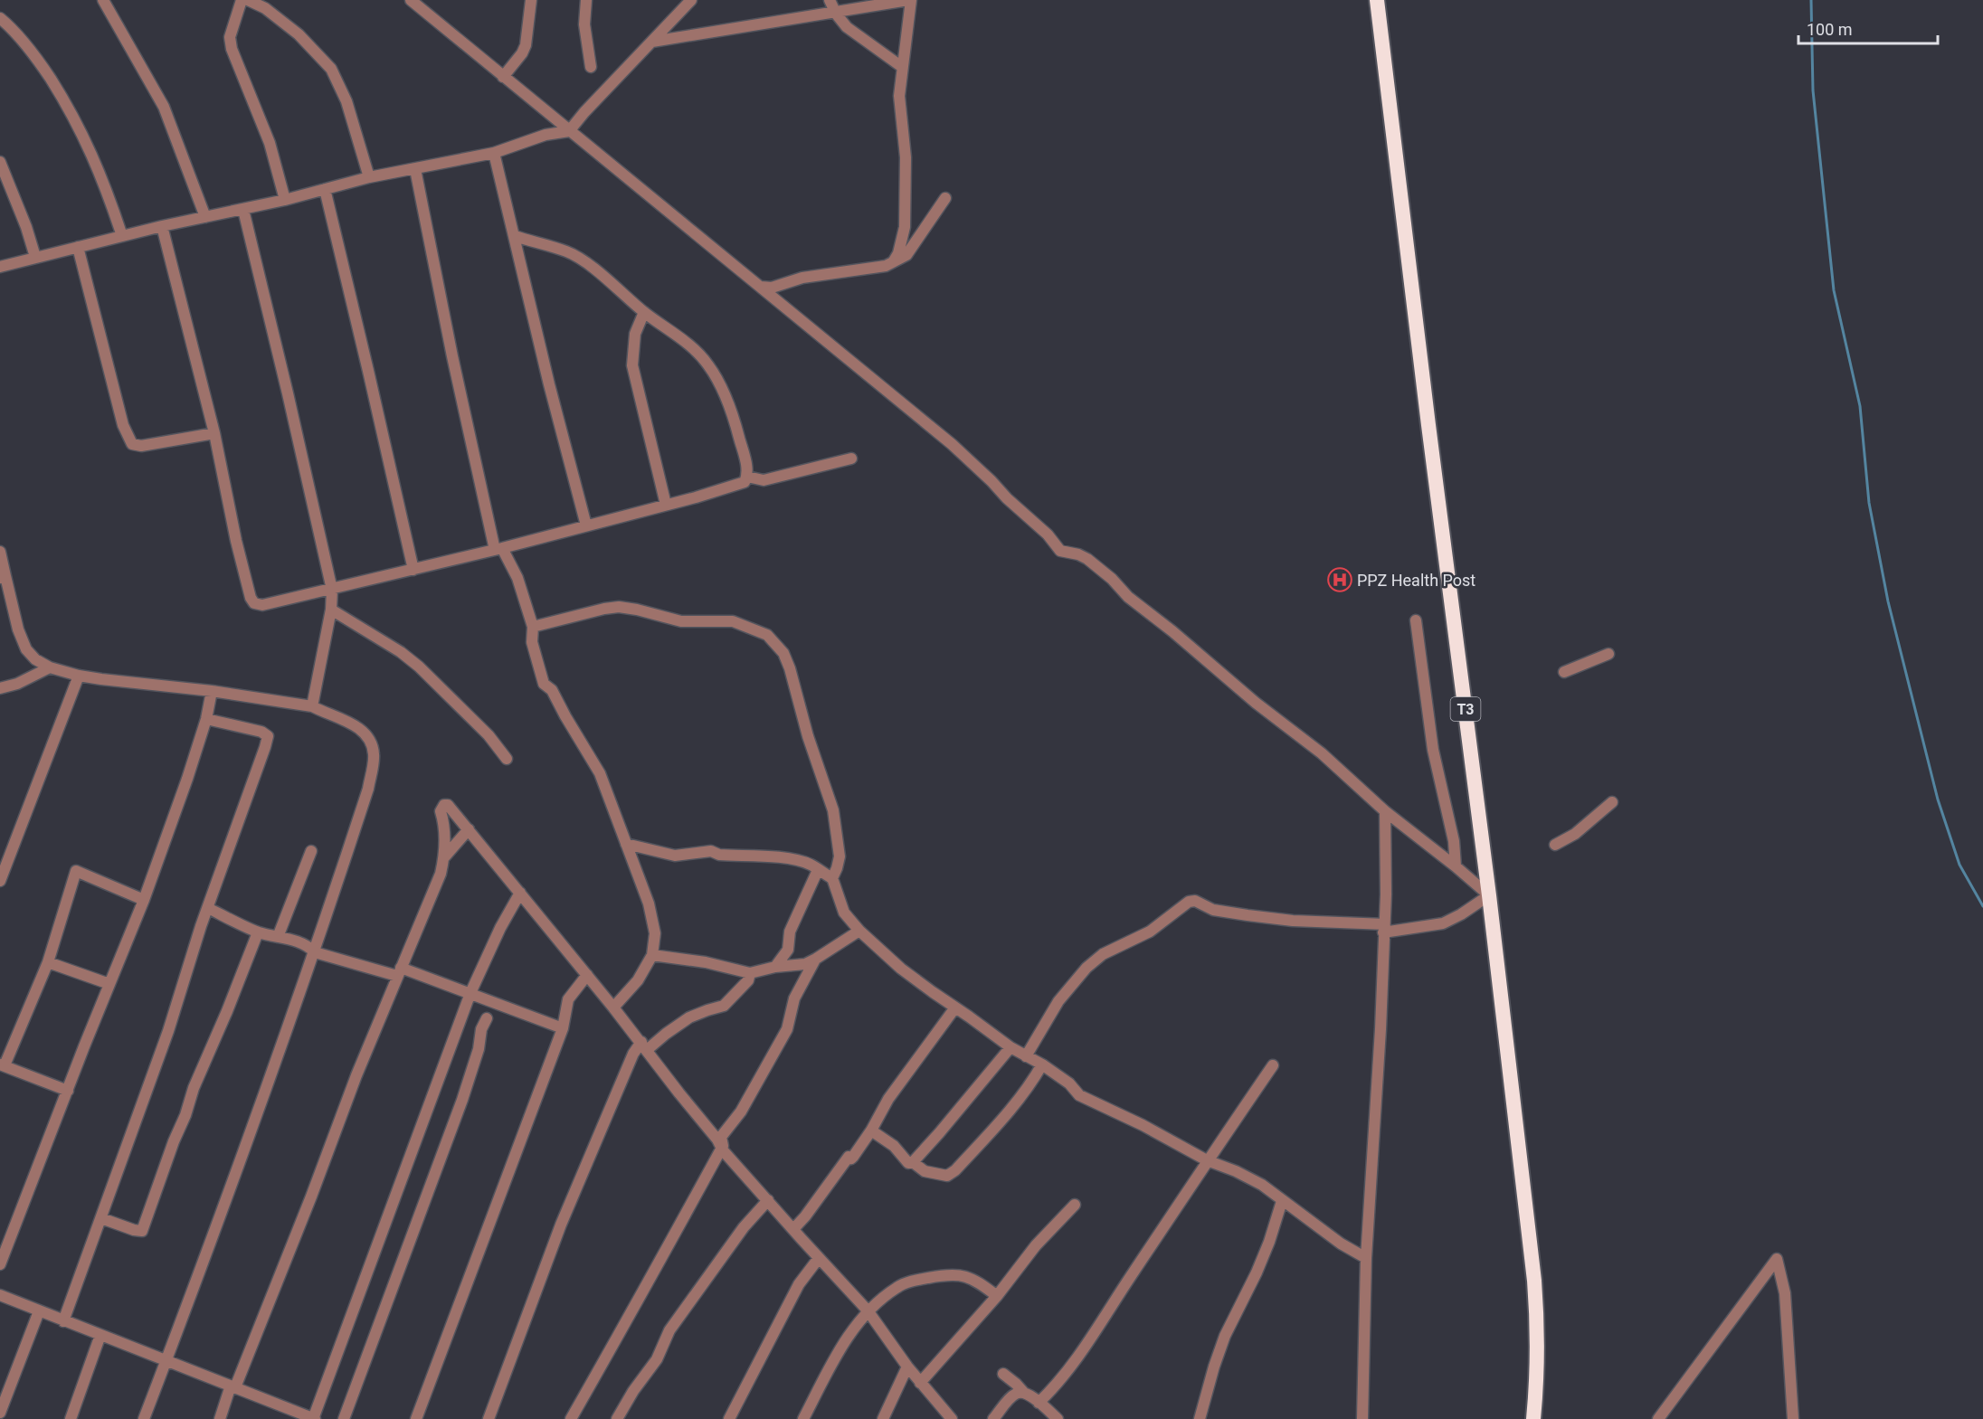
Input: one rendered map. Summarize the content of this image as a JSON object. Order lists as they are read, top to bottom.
{
  "streets": {
    "highway": ["T3"]
  },
  "places": {
    "hospital": ["PPZ Health Post"]
  },
  "scale_bar": "100 m"
}
